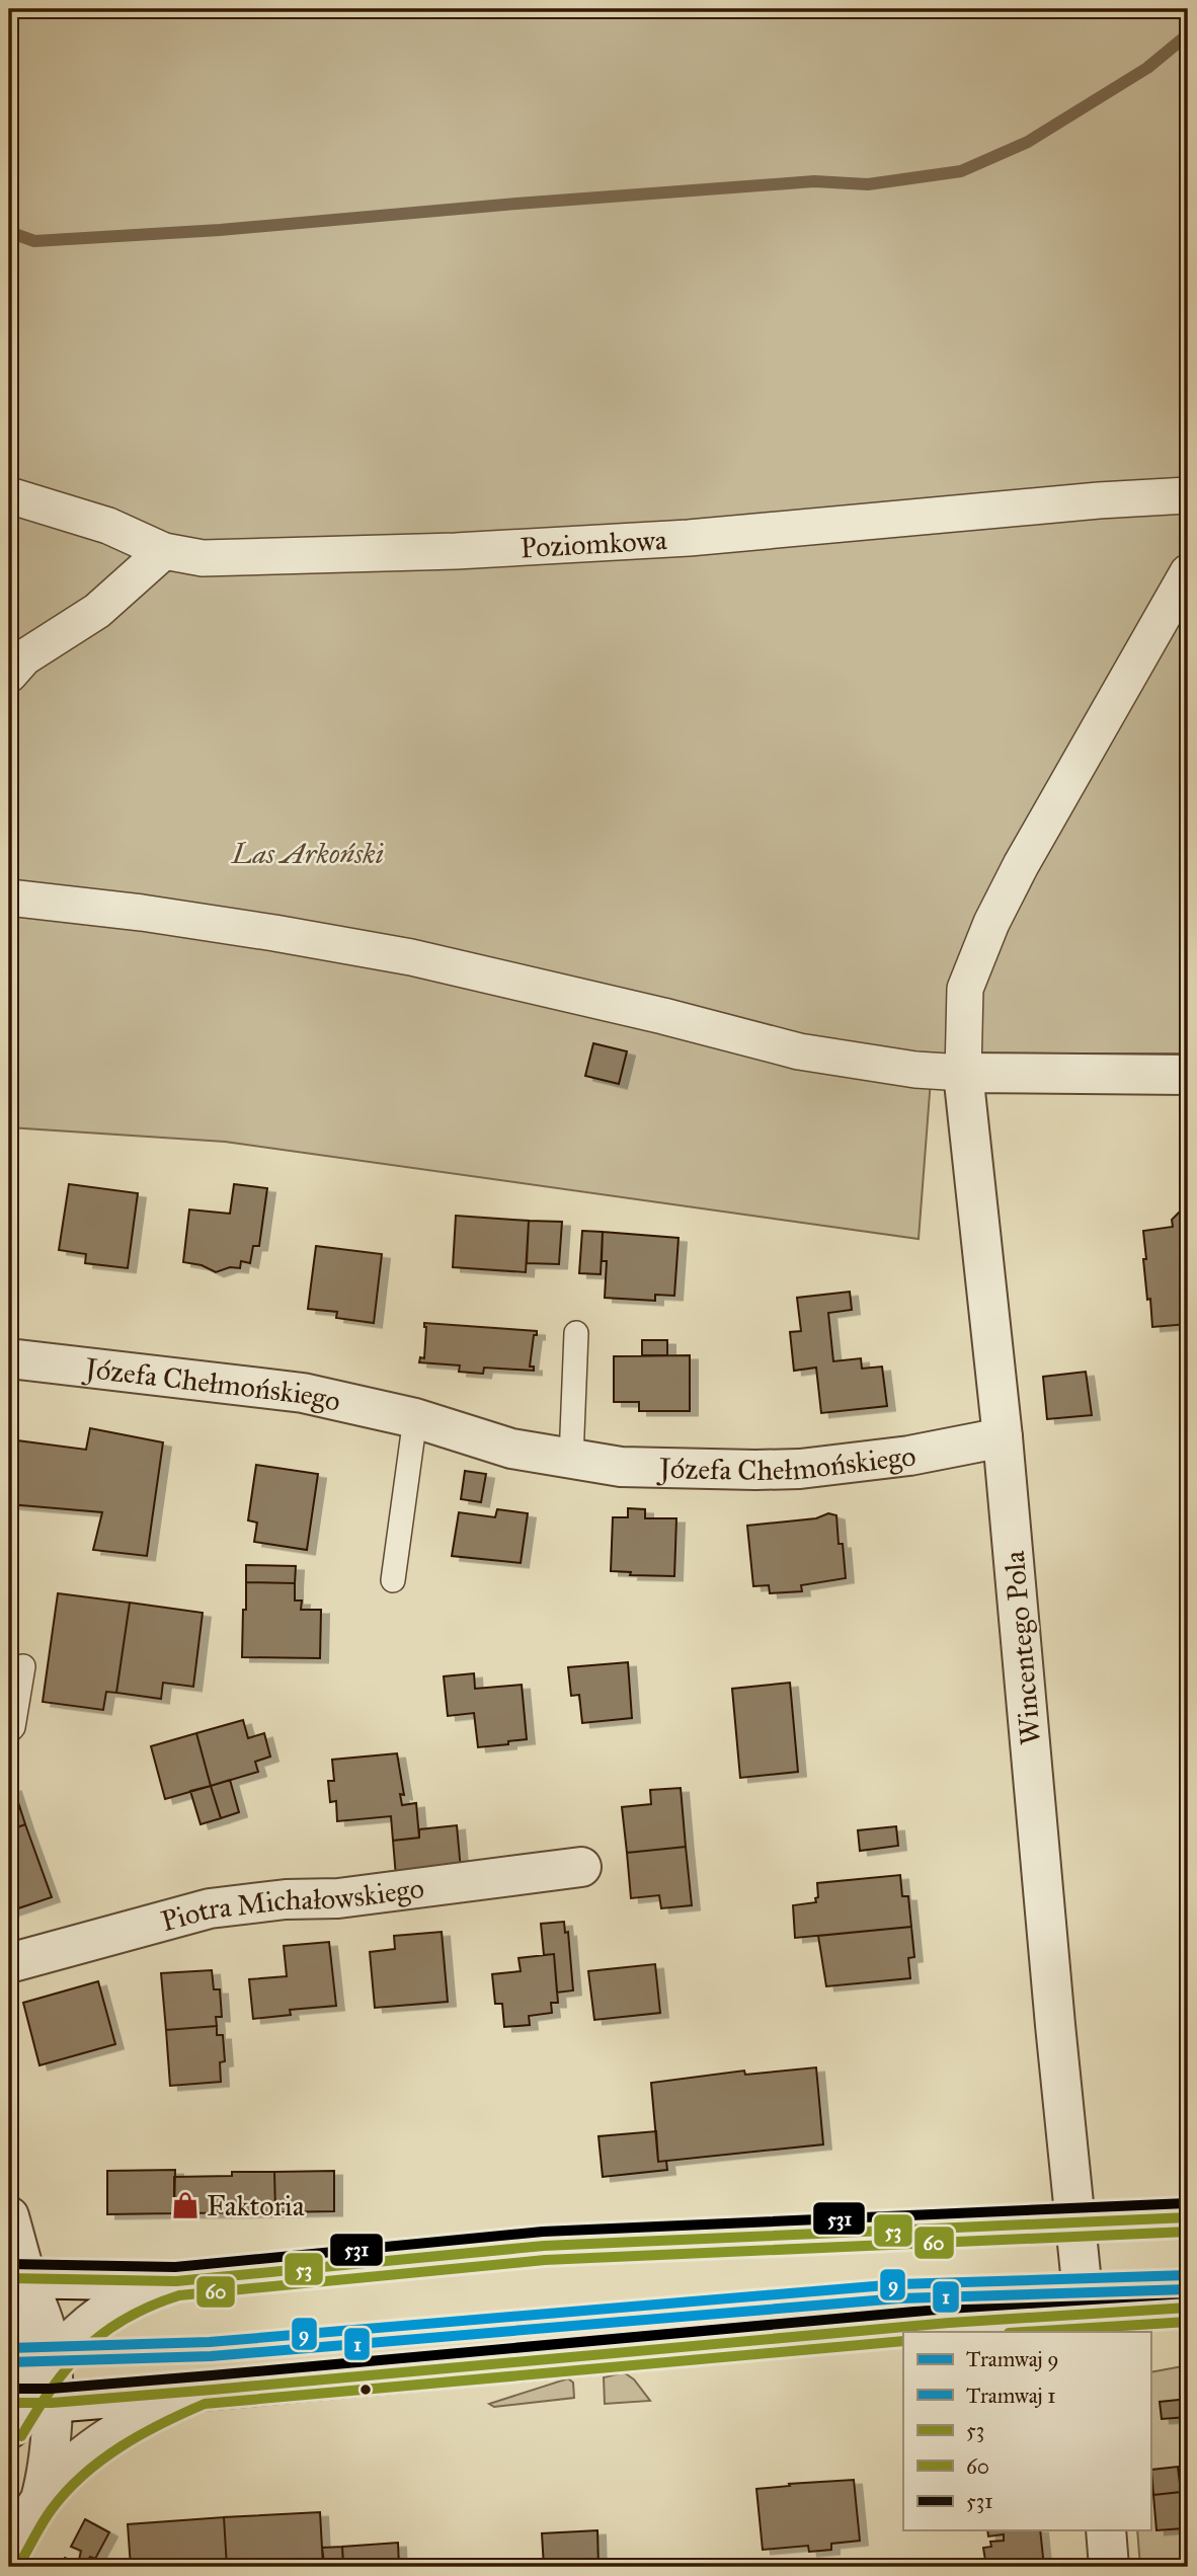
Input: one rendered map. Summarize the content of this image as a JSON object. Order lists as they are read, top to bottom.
{
  "streets": {
    "street": [
      "Poziomkowa",
      "Józefa Chełmońskiego",
      "Wincentego Pola",
      "Piotra Michałowskiego"
    ]
  },
  "crossings": [
    ["Józefa Chełmońskiego", "Wincentego Pola"]
  ],
  "parks": ["Las Arkoński"],
  "places": {
    "shop": ["Faktoria"]
  },
  "lines": [
    "transit line 531",
    "transit line 53",
    "transit line 60",
    "tram line 9",
    "tram line 1"
  ],
  "legend": [
    "Tramwaj 9",
    "Tramwaj 1",
    "53",
    "60",
    "531"
  ]
}
